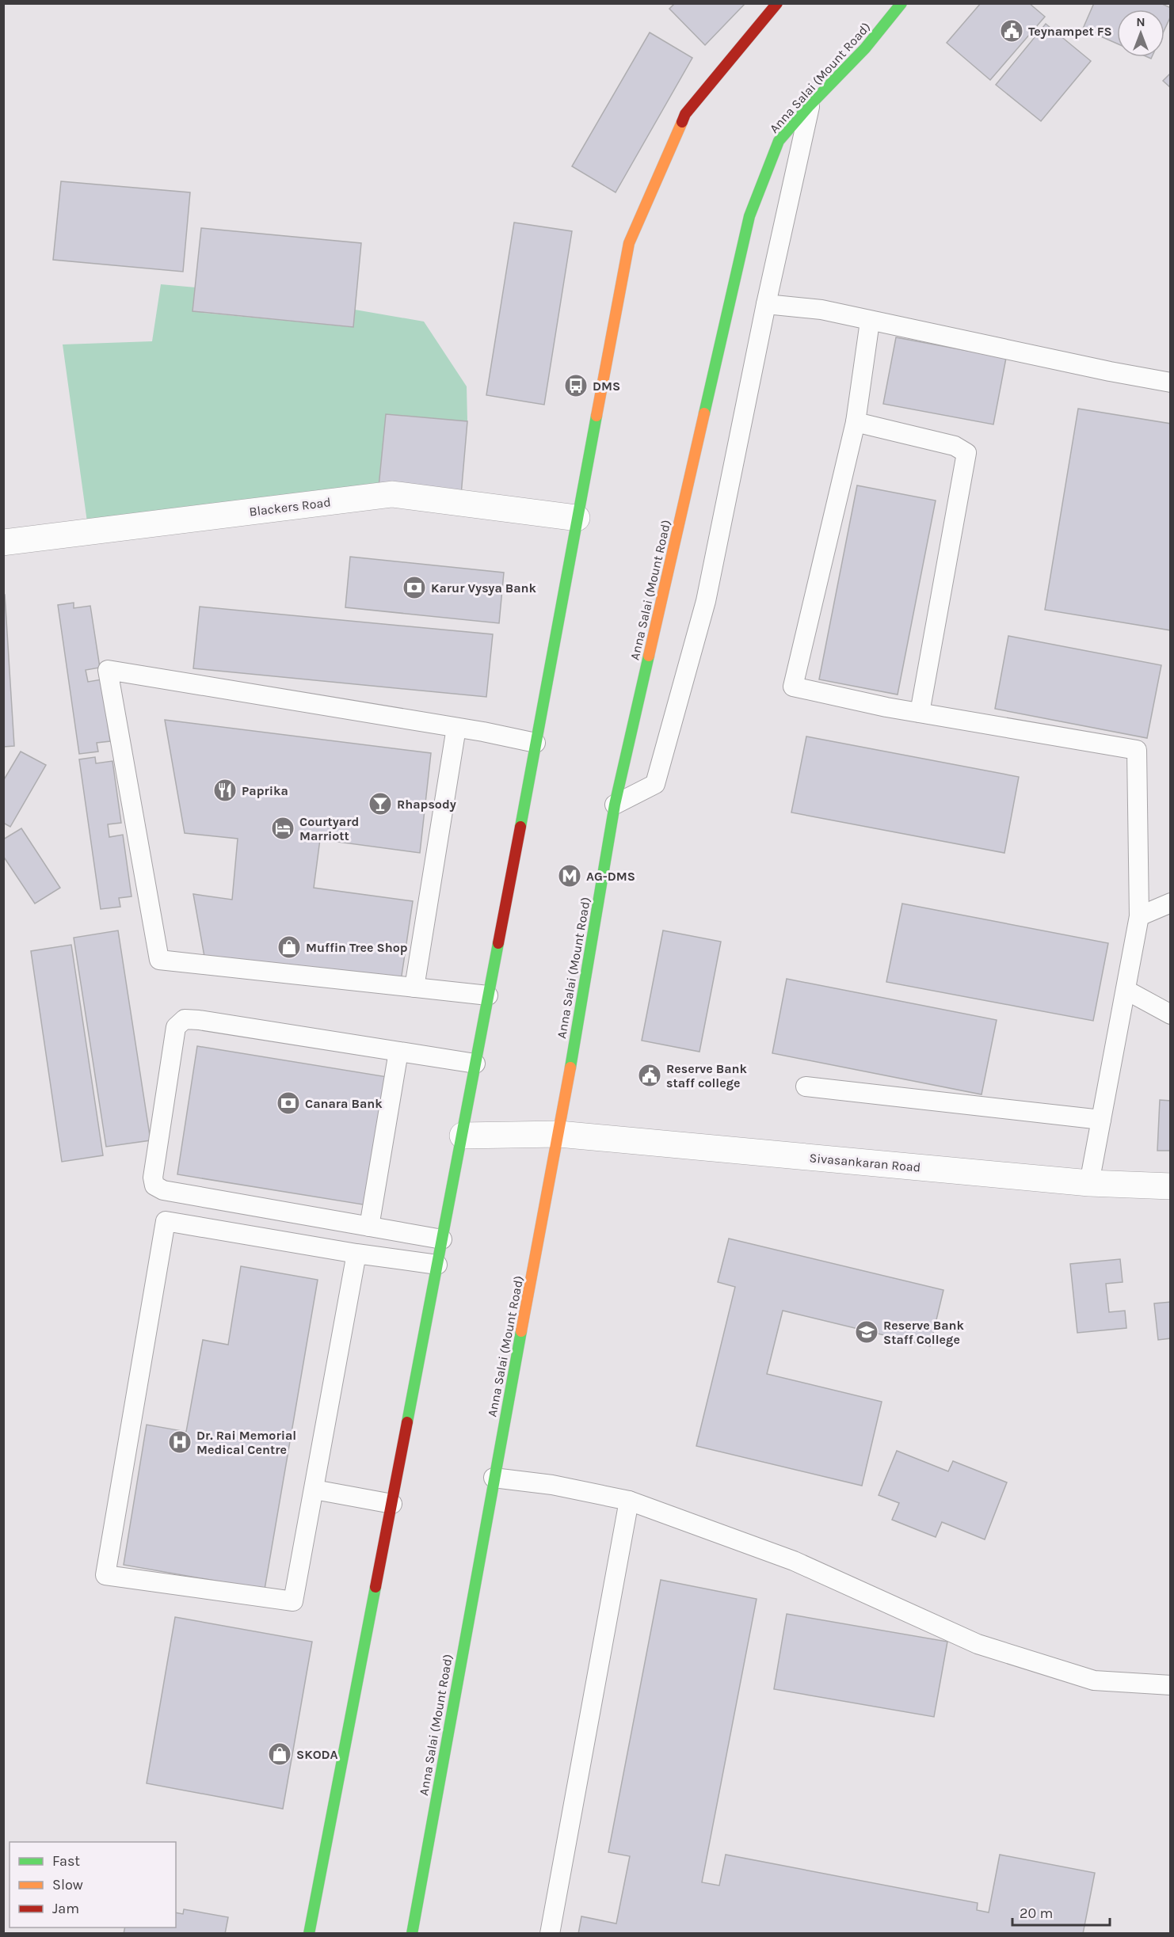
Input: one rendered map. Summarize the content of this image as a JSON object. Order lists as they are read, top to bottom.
{
  "streets": {
    "main road": ["Anna Salai (Mount Road)"],
    "street": ["Blackers Road", "Sivasankaran Road"]
  },
  "crossings": [
    ["Anna Salai (Mount Road)", "Sivasankaran Road"]
  ],
  "places": {
    "public building": ["Teynampet FS", "Reserve Bank staff college"],
    "bus stop": ["DMS"],
    "bank": ["Karur Vysya Bank", "Canara Bank"],
    "restaurant": ["Paprika"],
    "bar": ["Rhapsody"],
    "hotel": ["Courtyard Marriott"],
    "metro station": ["AG-DMS"],
    "shop": ["Muffin Tree Shop", "SKODA"],
    "school or university": ["Reserve Bank Staff College"],
    "hospital": ["Dr. Rai Memorial Medical Centre"]
  },
  "legend": ["Fast", "Slow", "Jam"],
  "scale_bar": "20 m",
  "north": "top"
}
